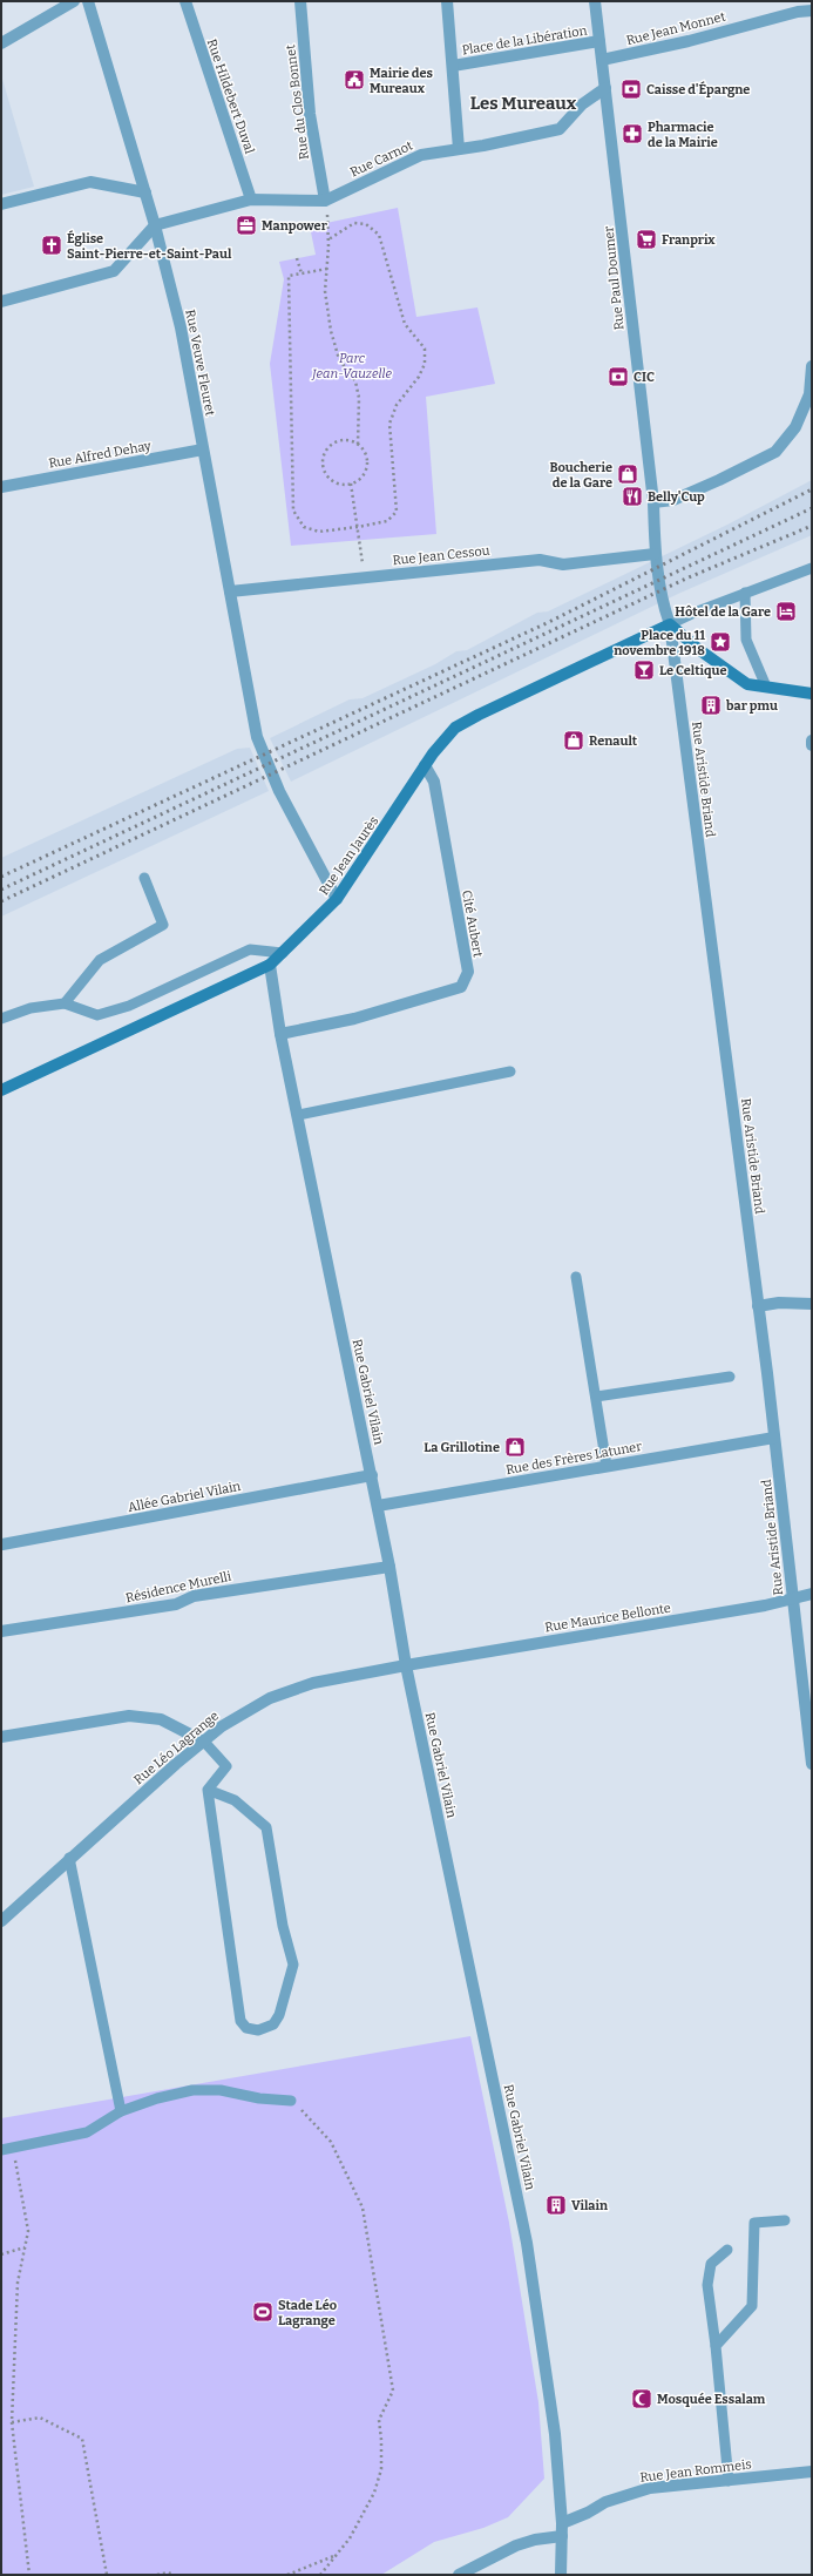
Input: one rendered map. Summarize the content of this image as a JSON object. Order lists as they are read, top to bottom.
{
  "streets": {
    "main road": ["Rue Jean Jaurès"],
    "street": [
      "Rue Jean Monnet",
      "Place de la Libération",
      "Rue Hildebert Duval",
      "Rue du Clos Bonnet",
      "Rue Carnot",
      "Rue Paul Doumer",
      "Rue Veuve Fleuret",
      "Rue Alfred Dehay",
      "Rue Jean Cessou",
      "Rue Aristide Briand",
      "Cité Aubert",
      "Rue Gabriel Vilain",
      "Rue des Frères Latuner",
      "Allée Gabriel Vilain",
      "Résidence Murelli",
      "Rue Maurice Bellonte",
      "Rue Léo Lagrange",
      "Rue Jean Rommeis"
    ]
  },
  "crossings": [
    ["Rue Jean Monnet", "Rue Paul Doumer"],
    ["Place de la Libération", "Rue Paul Doumer"],
    ["Rue Hildebert Duval", "Rue Carnot"],
    ["Rue du Clos Bonnet", "Rue Carnot"],
    ["Rue Carnot", "Rue Paul Doumer"],
    ["Rue Carnot", "Rue Veuve Fleuret"],
    ["Rue Paul Doumer", "Rue Jean Cessou"],
    ["Rue Paul Doumer", "Rue Aristide Briand"],
    ["Rue Veuve Fleuret", "Rue Alfred Dehay"],
    ["Rue Veuve Fleuret", "Rue Jean Cessou"],
    ["Rue Veuve Fleuret", "Rue Jean Jaurès"],
    ["Rue Jean Cessou", "Rue Aristide Briand"],
    ["Rue Aristide Briand", "Rue Jean Jaurès"],
    ["Rue Aristide Briand", "Rue des Frères Latuner"],
    ["Rue Aristide Briand", "Rue Maurice Bellonte"],
    ["Rue Jean Jaurès", "Cité Aubert"],
    ["Rue Jean Jaurès", "Rue Gabriel Vilain"],
    ["Cité Aubert", "Rue Gabriel Vilain"],
    ["Rue Gabriel Vilain", "Rue des Frères Latuner"],
    ["Rue Gabriel Vilain", "Allée Gabriel Vilain"],
    ["Rue Gabriel Vilain", "Résidence Murelli"],
    ["Rue Gabriel Vilain", "Rue Maurice Bellonte"],
    ["Rue Gabriel Vilain", "Rue Léo Lagrange"],
    ["Rue Gabriel Vilain", "Rue Jean Rommeis"],
    ["Rue Maurice Bellonte", "Rue Léo Lagrange"]
  ],
  "districts": ["Les Mureaux"],
  "parks": ["Parc Jean-Vauzelle"],
  "places": {
    "public building": ["Mairie des Mureaux"],
    "bank": ["Caisse d'Épargne", "CIC"],
    "pharmacy": ["Pharmacie de la Mairie"],
    "office": ["Manpower"],
    "supermarket": ["Franprix"],
    "church": ["Église Saint-Pierre-et-Saint-Paul"],
    "shop": ["Boucherie de la Gare", "Renault", "La Grillotine"],
    "restaurant": ["Belly'Cup"],
    "hotel": ["Hôtel de la Gare"],
    "place": ["Place du 11 novembre 1918"],
    "bar": ["Le Celtique"],
    "building": ["bar pmu", "Vilain"],
    "sports": ["Stade Léo Lagrange"],
    "mosque": ["Mosquée Essalam"]
  }
}
